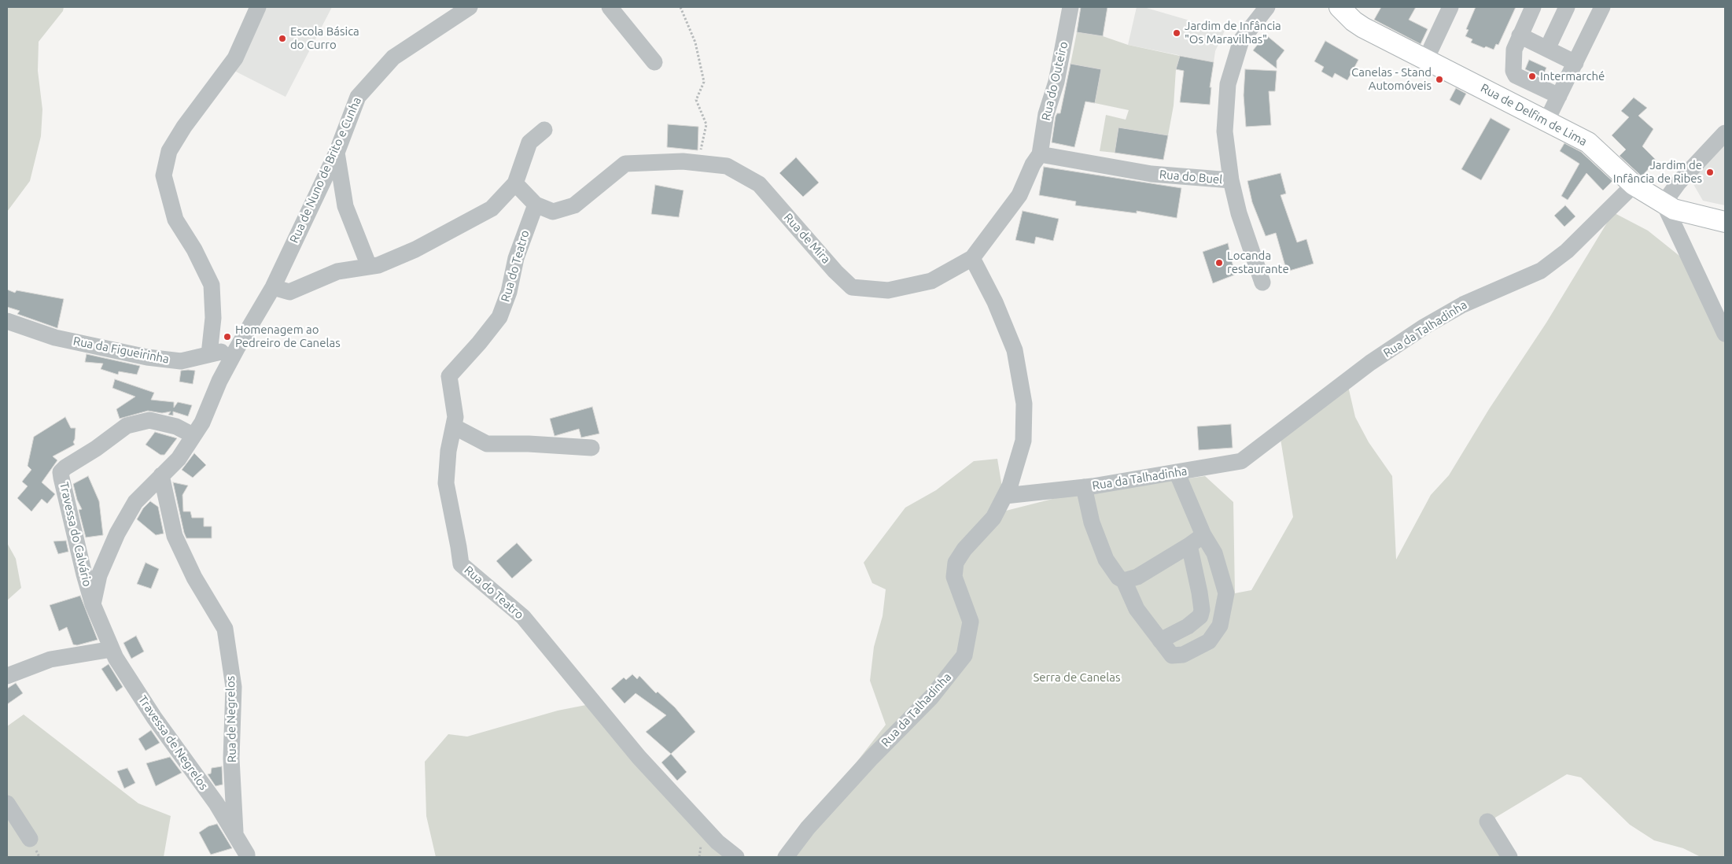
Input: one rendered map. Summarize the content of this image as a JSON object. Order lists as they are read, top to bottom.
{
  "streets": {
    "main road": ["Rua de Delfim de Lima"],
    "street": [
      "Rua do Outeiro",
      "Rua de Nuno de Brito e Cunha",
      "Rua do Buel",
      "Rua de Mira",
      "Rua do Teatro",
      "Rua da Talhadinha",
      "Rua da Figueirinha",
      "Travessa do Calvário",
      "Rua de Negrelos",
      "Travessa de Negrelos"
    ]
  },
  "crossings": [
    ["Rua do Outeiro", "Rua do Buel"],
    ["Rua do Outeiro", "Rua de Mira"],
    ["Rua de Delfim de Lima", "Rua da Talhadinha"],
    ["Rua de Nuno de Brito e Cunha", "Rua da Figueirinha"],
    ["Rua de Nuno de Brito e Cunha", "Travessa do Calvário"],
    ["Rua de Nuno de Brito e Cunha", "Rua de Negrelos"],
    ["Rua de Nuno de Brito e Cunha", "Travessa de Negrelos"],
    ["Rua do Buel", "Rua de Mira"],
    ["Rua de Mira", "Rua do Teatro"],
    ["Travessa do Calvário", "Travessa de Negrelos"],
    ["Rua de Negrelos", "Travessa de Negrelos"]
  ],
  "parks": ["Serra de Canelas"],
  "places": [
    "Jardim de Infância \"Os Maravilhas\"",
    "Escola Básica do Curro",
    "Intermarché",
    "Canelas - Stand Automóveis",
    "Jardim de Infância de Ribes",
    "Locanda restaurante",
    "Homenagem ao Pedreiro de Canelas"
  ]
}
